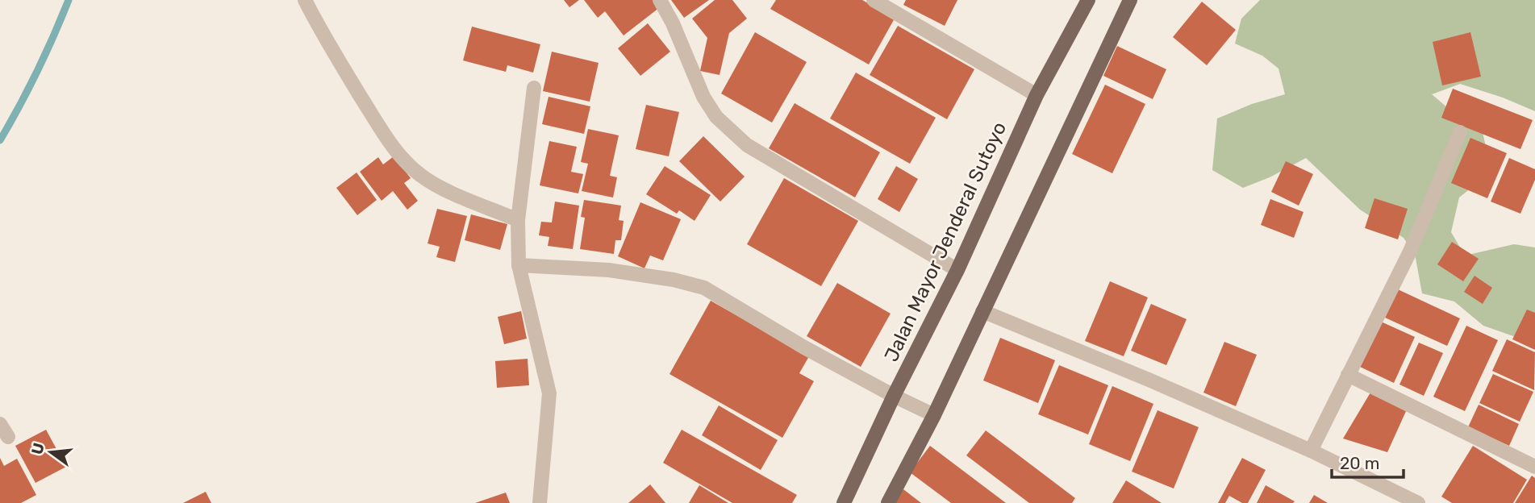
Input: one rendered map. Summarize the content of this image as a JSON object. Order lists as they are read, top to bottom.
{
  "streets": {
    "main road": ["Jalan Mayor Jenderal Sutoyo"]
  },
  "scale_bar": "20 m",
  "north": "left"
}
